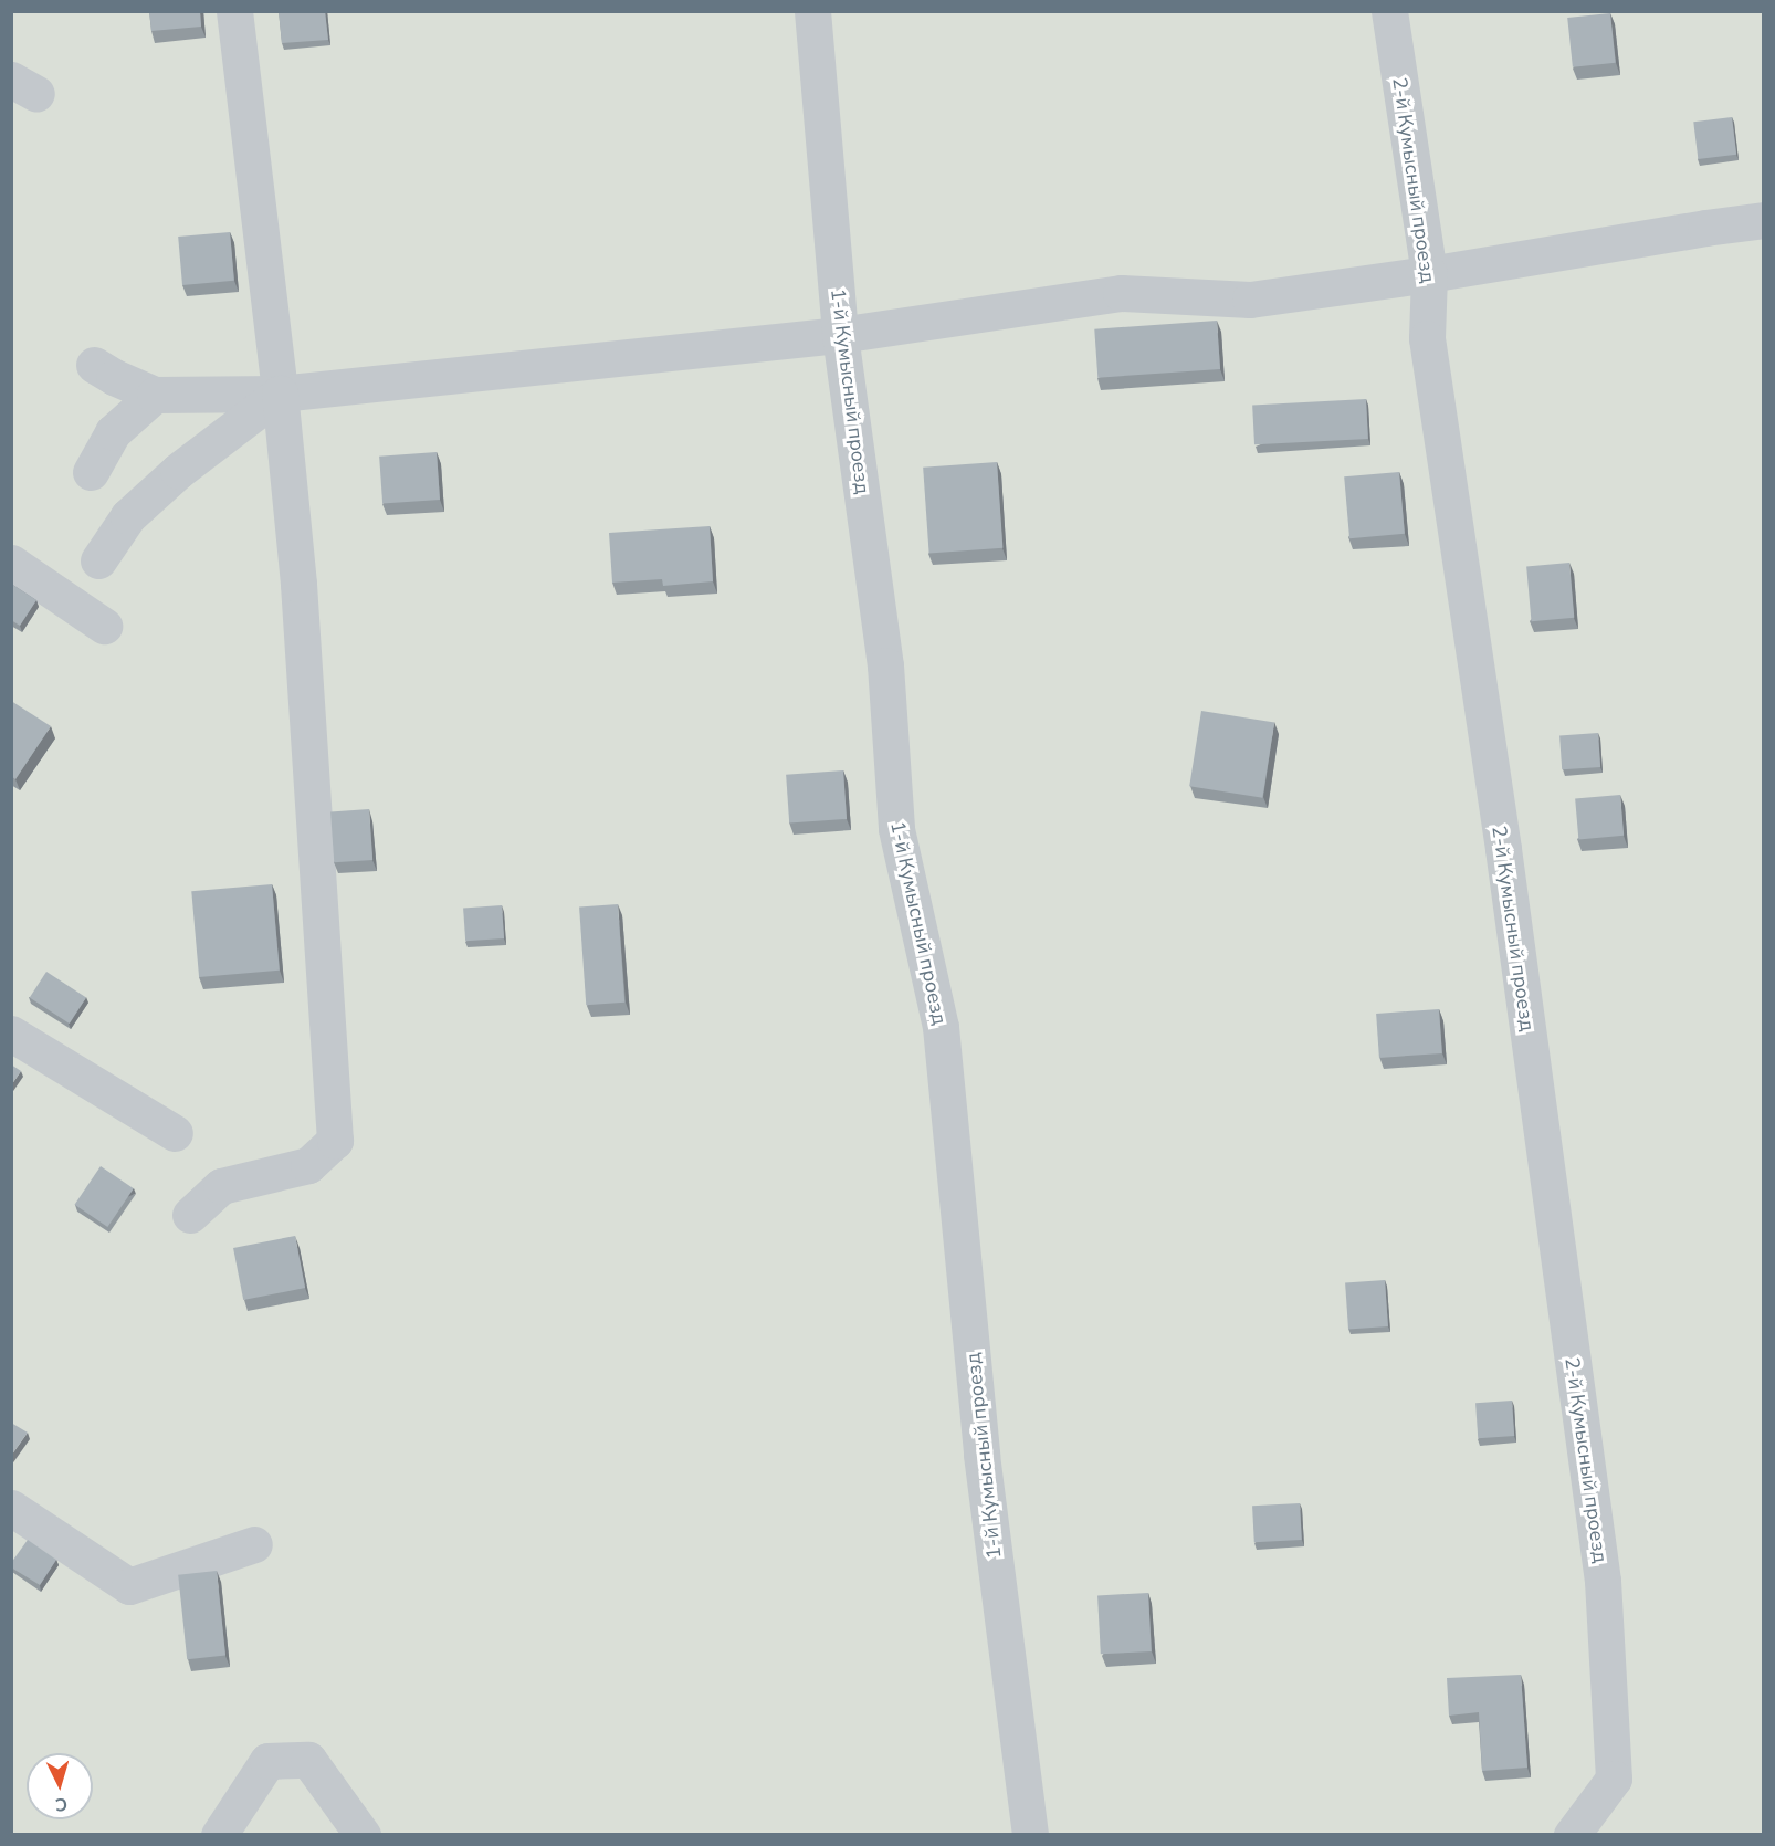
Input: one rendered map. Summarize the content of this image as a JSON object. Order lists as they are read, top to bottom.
{
  "streets": {
    "lane": ["2-й Кумысный проезд", "1-й Кумысный проезд"]
  },
  "north": "bottom"
}
